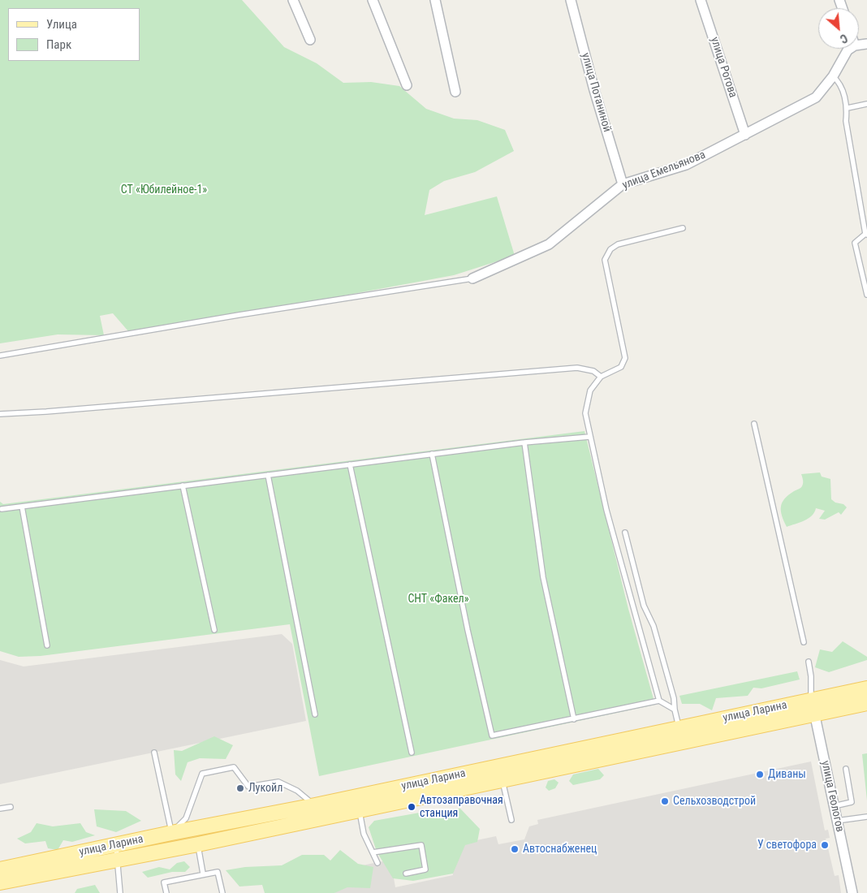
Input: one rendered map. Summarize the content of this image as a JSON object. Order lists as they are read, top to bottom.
{
  "streets": {
    "main road": ["улица Ларина"],
    "street": [
      "улица Рогова",
      "улица Потаниной",
      "улица Емельянова",
      "улица Геологов"
    ]
  },
  "crossings": [
    ["улица Рогова", "улица Емельянова"],
    ["улица Потаниной", "улица Емельянова"],
    ["улица Ларина", "улица Геологов"]
  ],
  "parks": ["СТ «Юбилейное-1»", "СНТ «Факел»"],
  "places": [
    "Диваны",
    "Лукойл",
    "Сельхозводстрой",
    "Автозаправочная станция",
    "У светофора",
    "Автоснабженец"
  ],
  "legend": ["Улица", "Парк"],
  "north": "bottom right"
}
